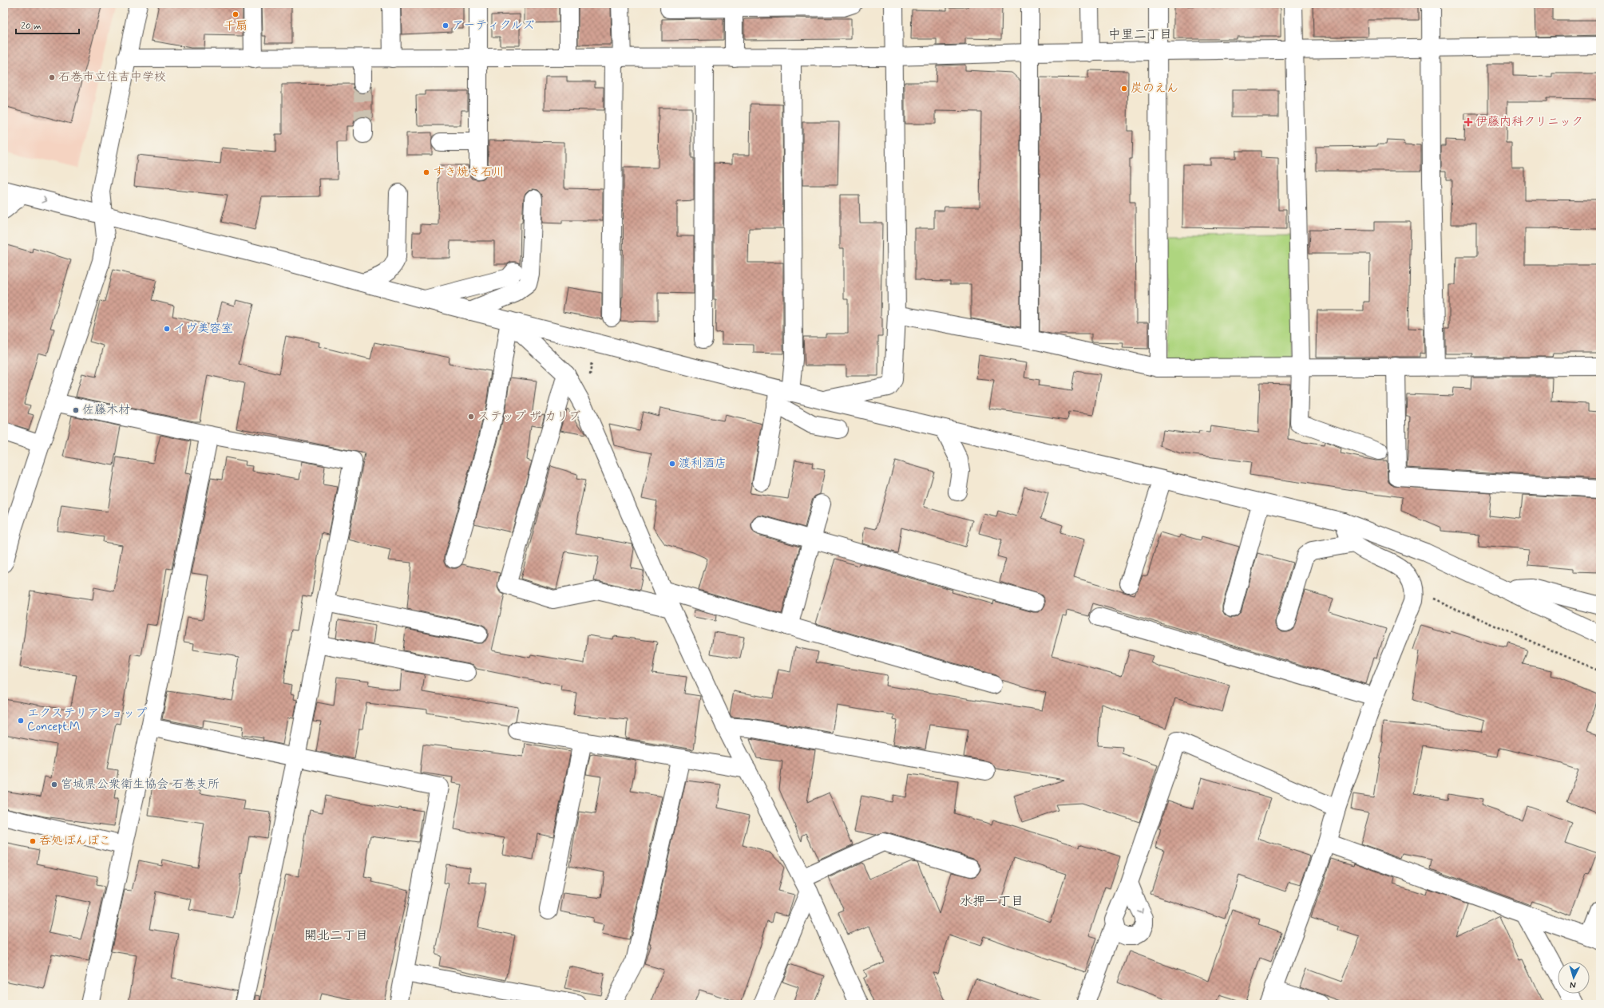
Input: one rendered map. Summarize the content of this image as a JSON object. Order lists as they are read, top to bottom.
{
  "districts": ["中里二丁目", "水押一丁目", "開北二丁目"],
  "places": {
    "other": [
      "千扇",
      "アーティクルズ",
      "石巻市立住吉中学校",
      "炭のえん",
      "すき焼き石川",
      "イヴ美容室",
      "佐藤木材",
      "ステップ ザ カリブ",
      "渡利酒店",
      "エクステリアショップ Concept.M",
      "宮城県公衆衛生協会 石巻支所",
      "呑処ぽんぽこ"
    ],
    "health": ["伊藤内科クリニック"]
  },
  "scale_bar": "20 m",
  "north": "bottom"
}
